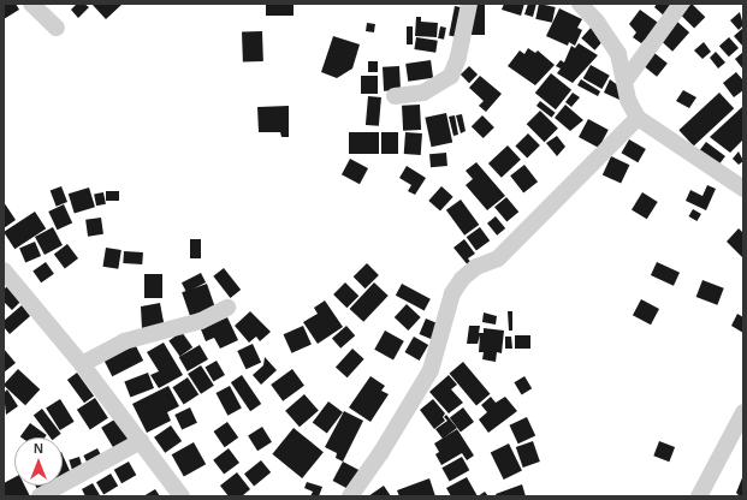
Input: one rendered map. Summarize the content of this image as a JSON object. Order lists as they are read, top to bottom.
{
  "north": "top"
}
